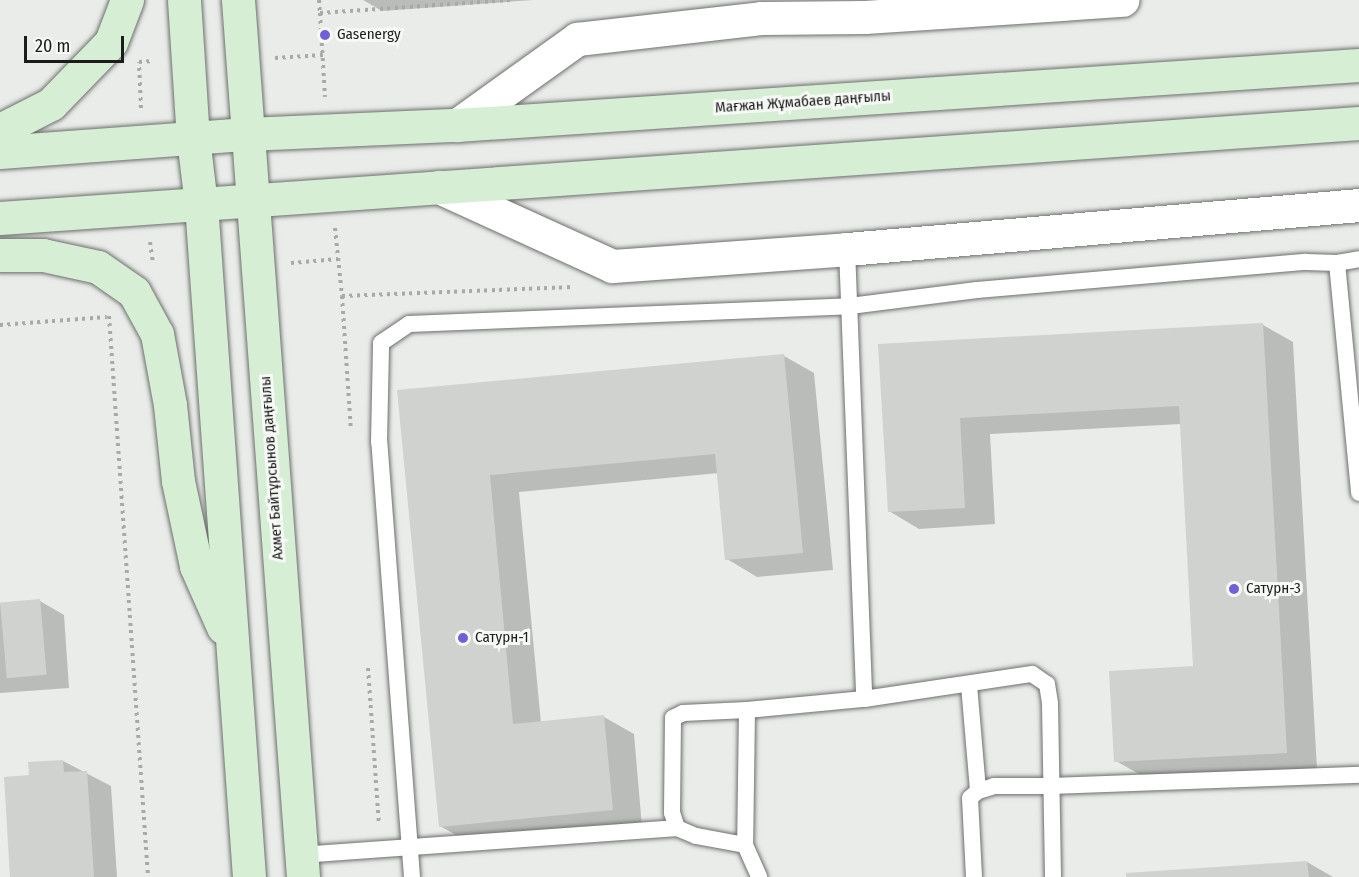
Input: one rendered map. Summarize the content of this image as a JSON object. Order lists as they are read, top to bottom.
{
  "streets": {
    "main road": ["Мағжан Жұмабаев даңғылы", "Ахмет Байтұрсынов даңғылы"]
  },
  "crossings": [
    ["Мағжан Жұмабаев даңғылы", "Ахмет Байтұрсынов даңғылы"]
  ],
  "places": ["Gasenergy", "Сатурн-3", "Сатурн-1"],
  "scale_bar": "20 m"
}
